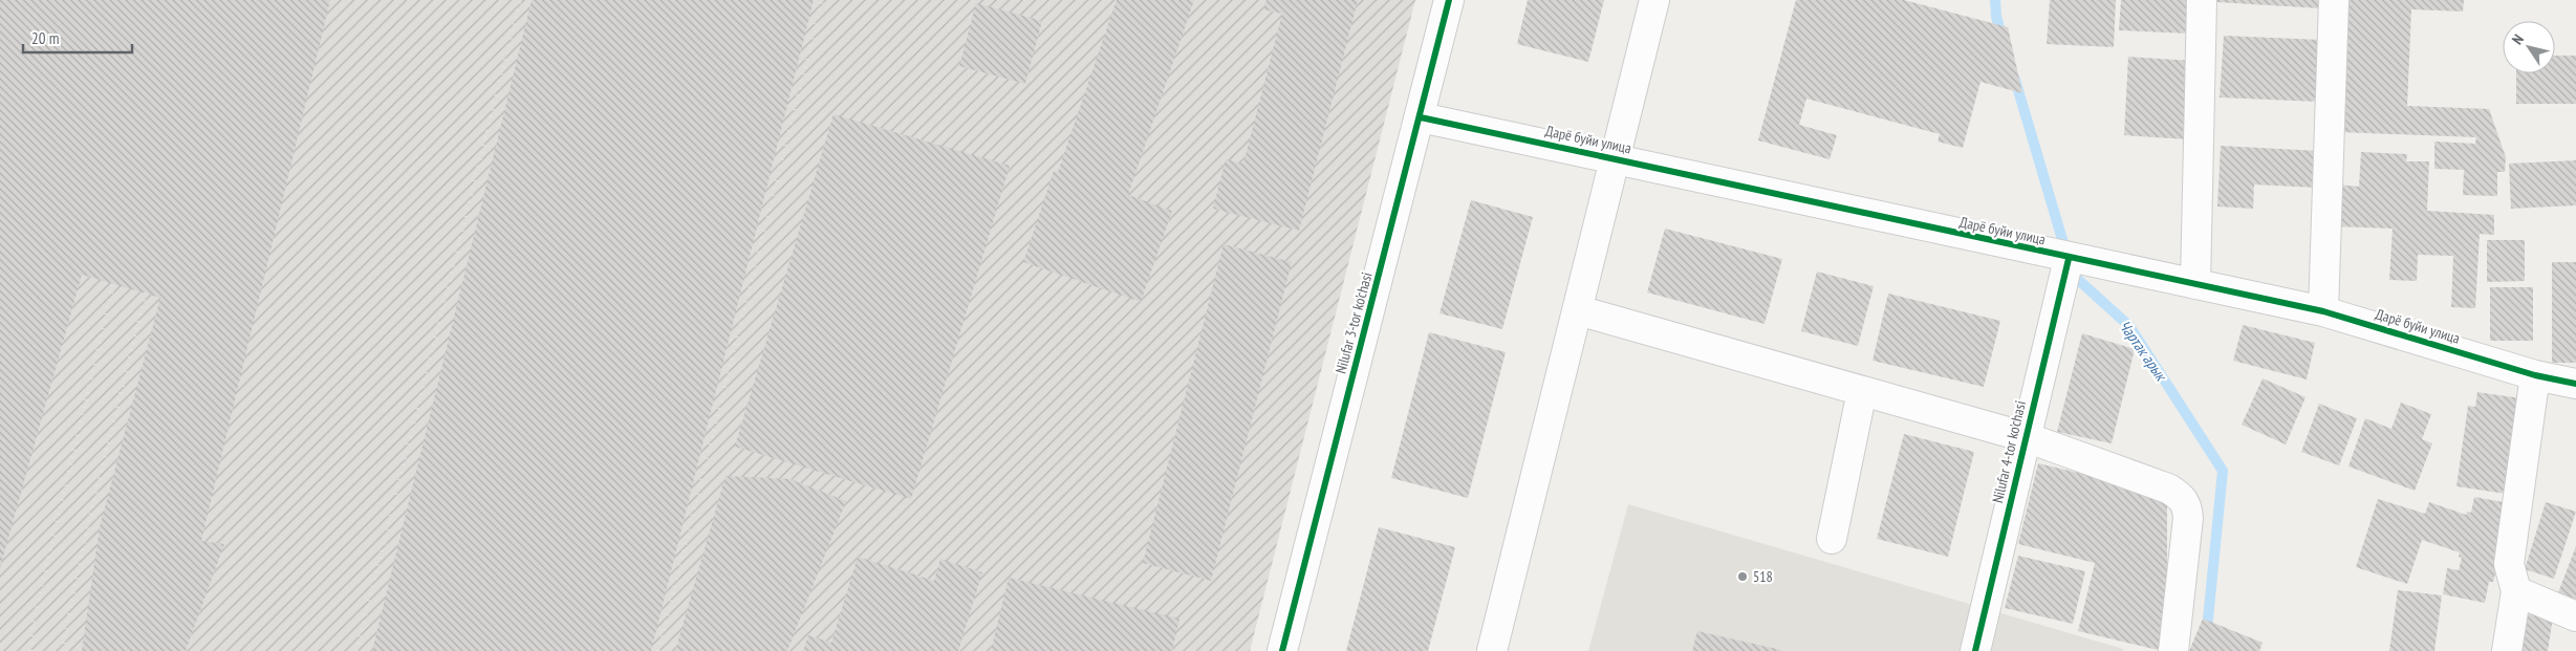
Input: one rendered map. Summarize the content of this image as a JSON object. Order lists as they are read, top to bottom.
{
  "streets": {
    "street": ["Дарё буйи улица", "Nilufar 3-tor ko'chasi", "Nilufar 4-tor ko'chasi"]
  },
  "crossings": [
    ["Дарё буйи улица", "Nilufar 3-tor ko'chasi"],
    ["Дарё буйи улица", "Nilufar 4-tor ko'chasi"]
  ],
  "water": ["Чартак арык"],
  "places": ["518"],
  "scale_bar": "20 m",
  "north": "top left"
}
